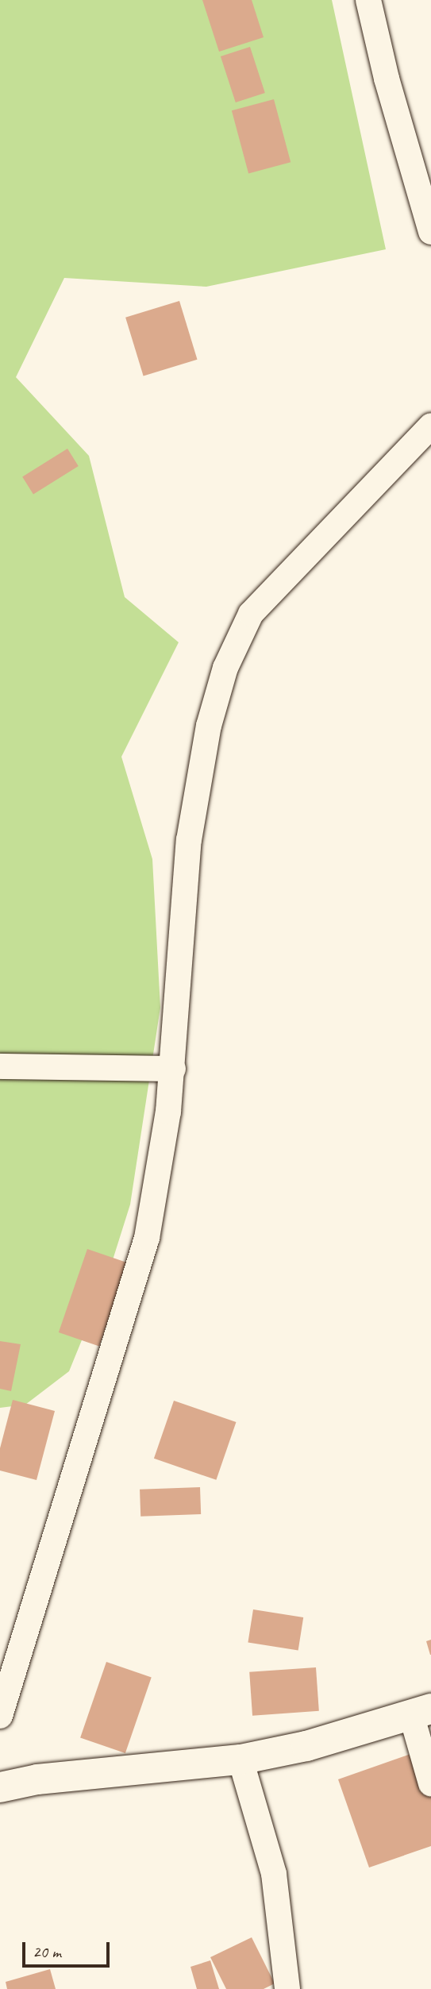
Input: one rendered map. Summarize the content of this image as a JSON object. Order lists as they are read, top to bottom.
{
  "scale_bar": "20 m"
}
